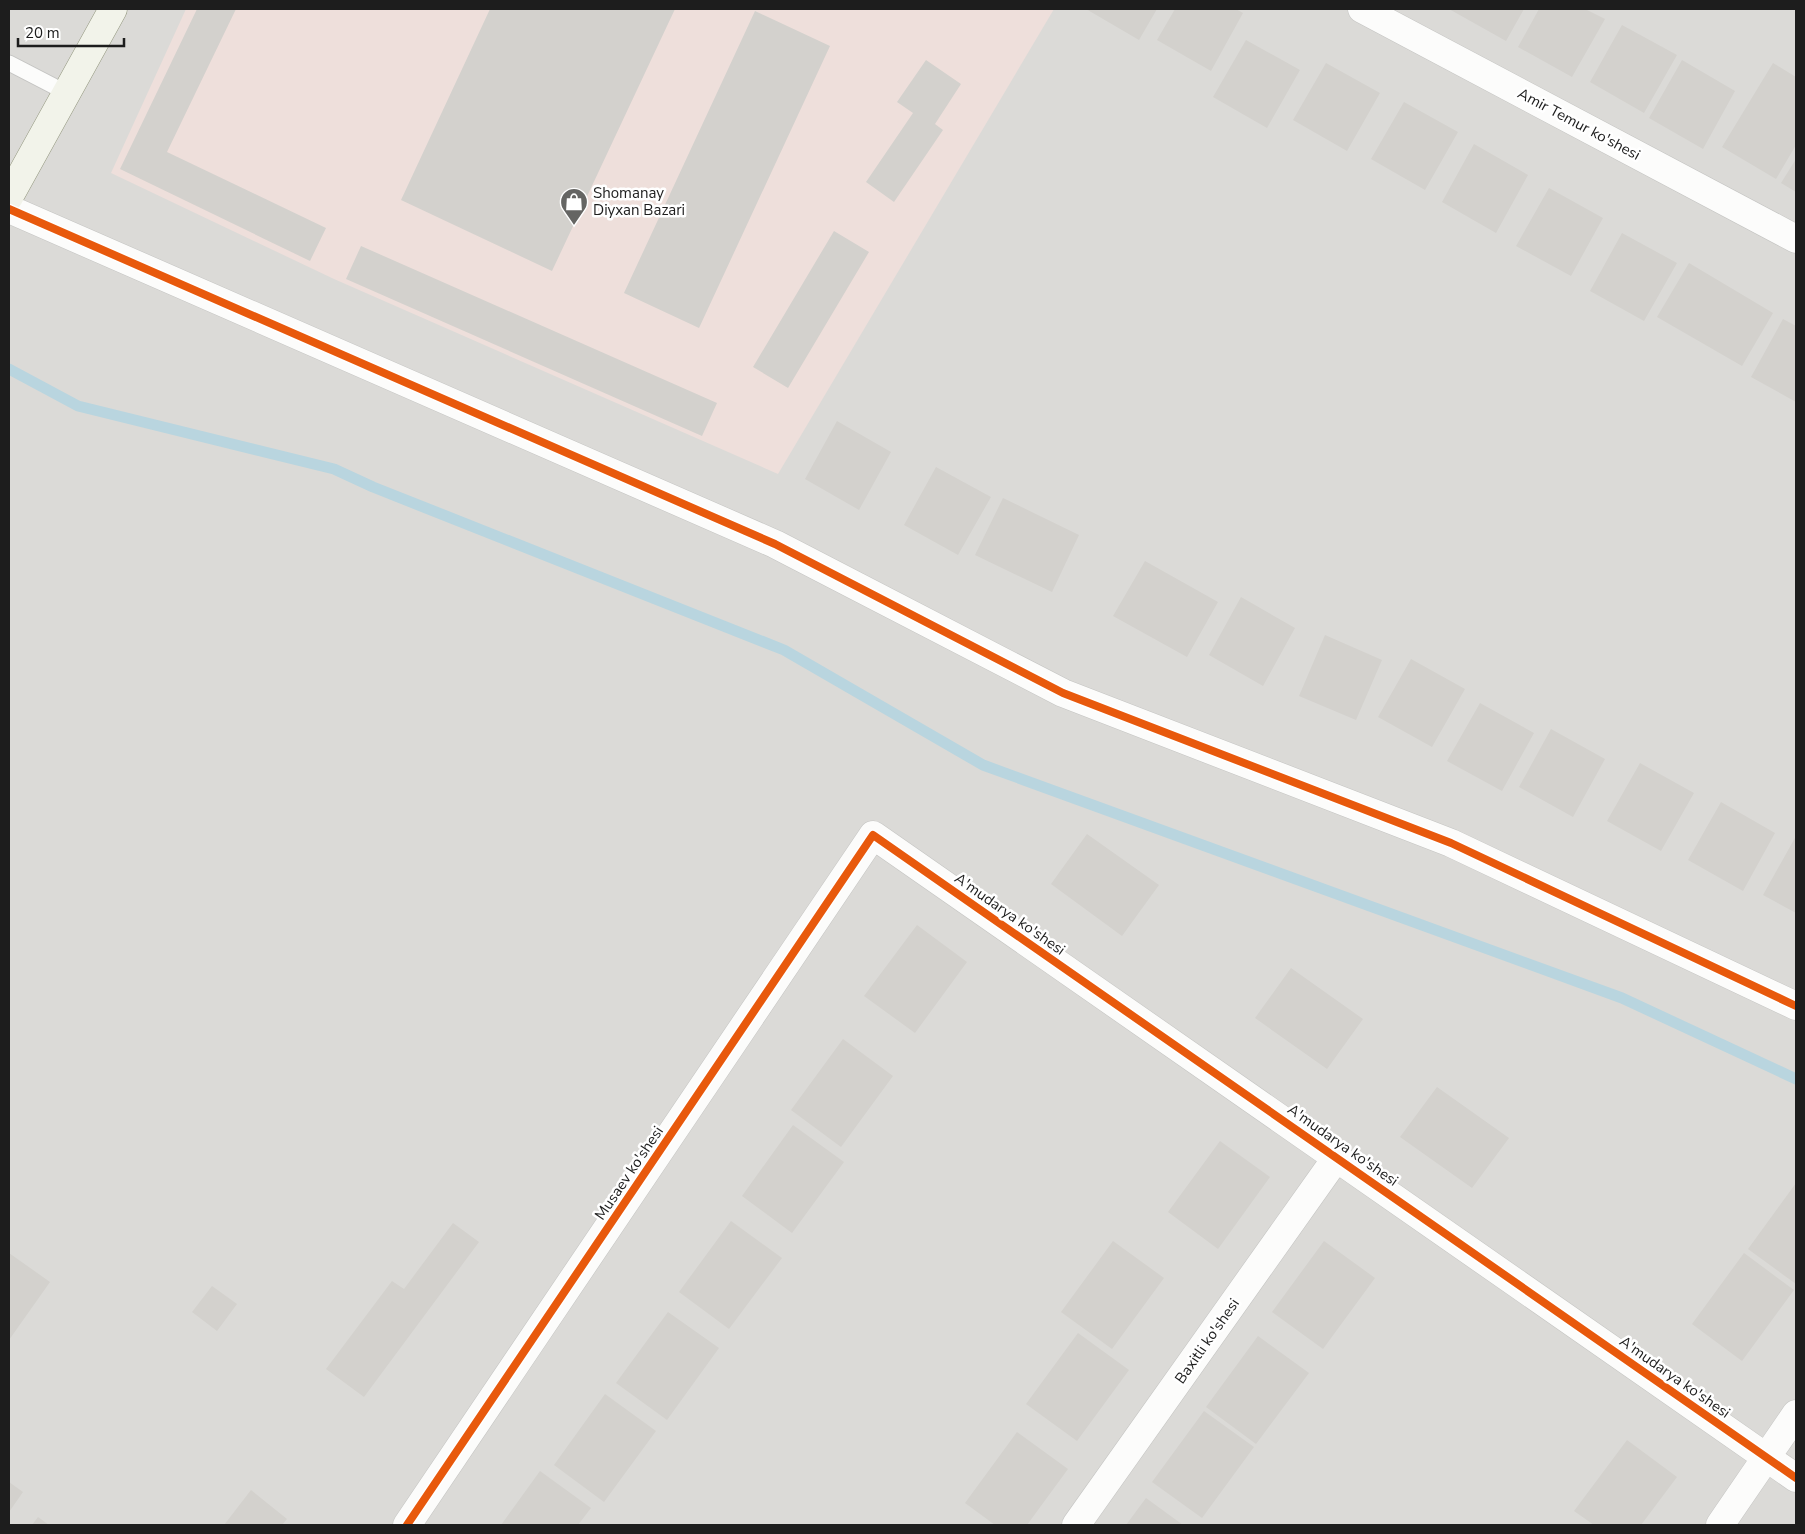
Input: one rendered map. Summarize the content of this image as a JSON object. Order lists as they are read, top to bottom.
{
  "streets": {
    "street": [
      "Amir Temur ko'shesi",
      "A'mudarya ko'shesi",
      "Musaev ko'shesi",
      "Baxitli ko'shesi"
    ]
  },
  "crossings": [
    ["A'mudarya ko'shesi", "Musaev ko'shesi"],
    ["A'mudarya ko'shesi", "Baxitli ko'shesi"]
  ],
  "places": {
    "shop": ["Shomanay Diyxan Bazari"]
  },
  "scale_bar": "20 m"
}
